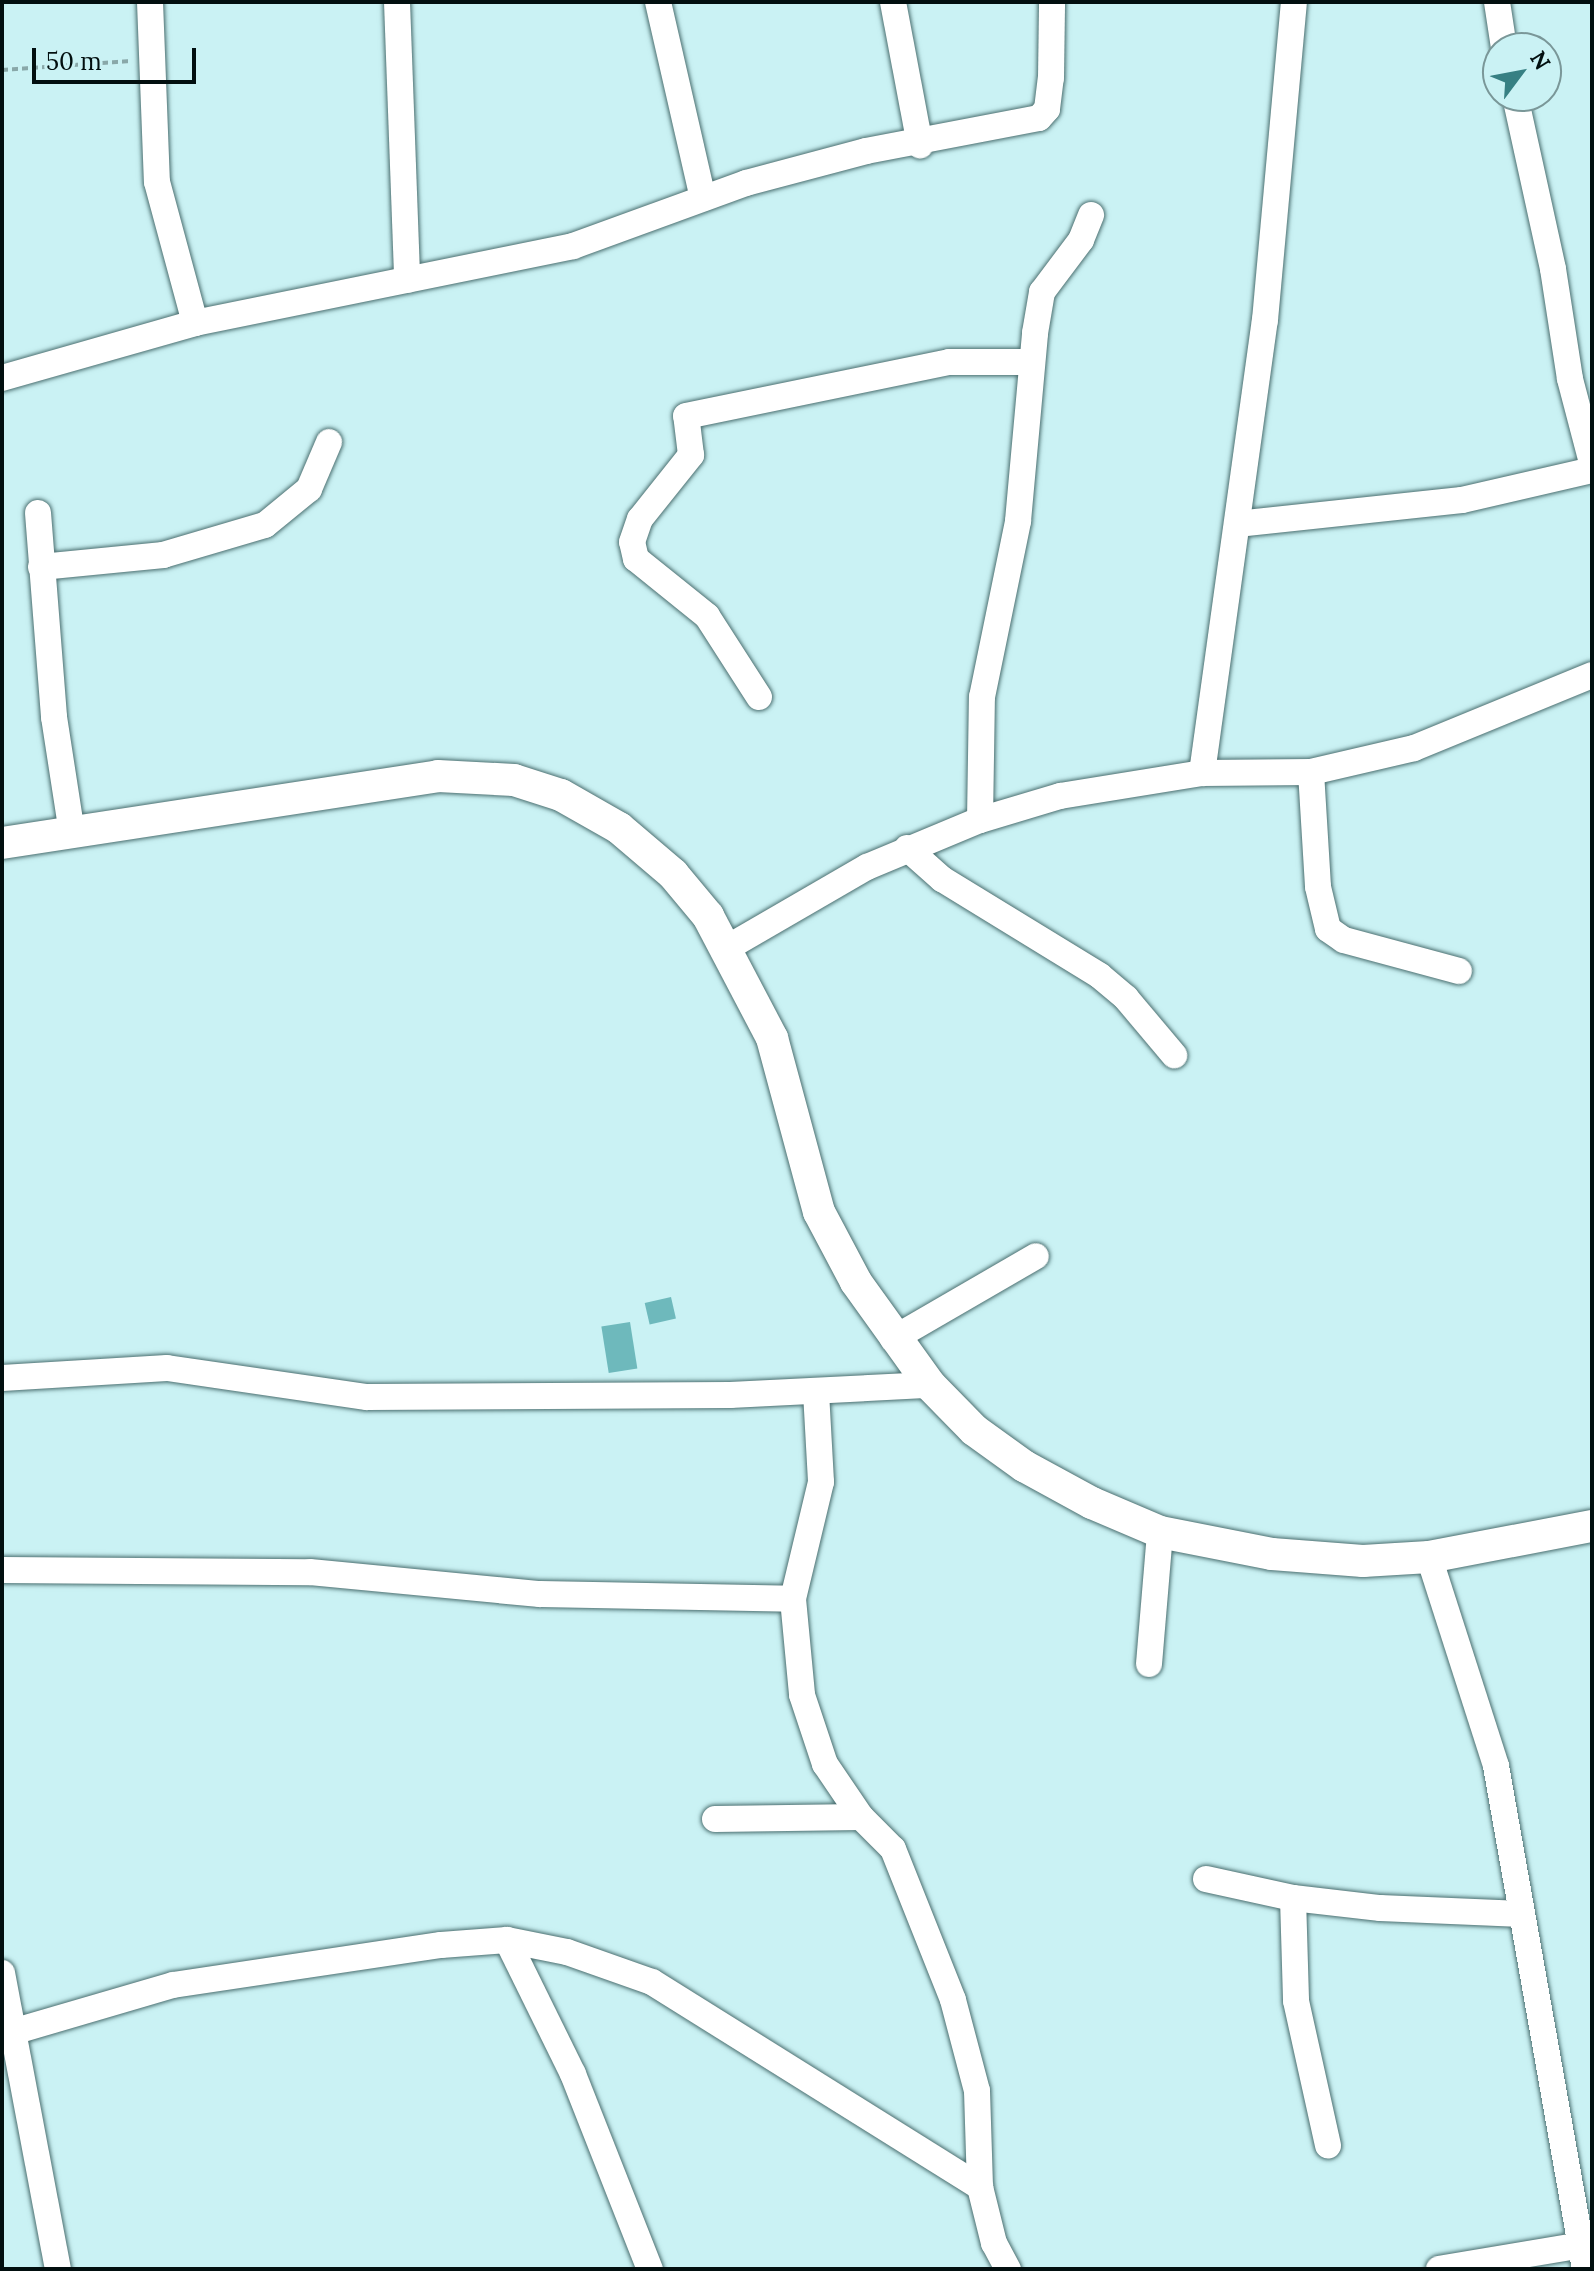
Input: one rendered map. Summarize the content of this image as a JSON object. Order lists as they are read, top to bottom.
{
  "scale_bar": "50 m",
  "north": "top right"
}
